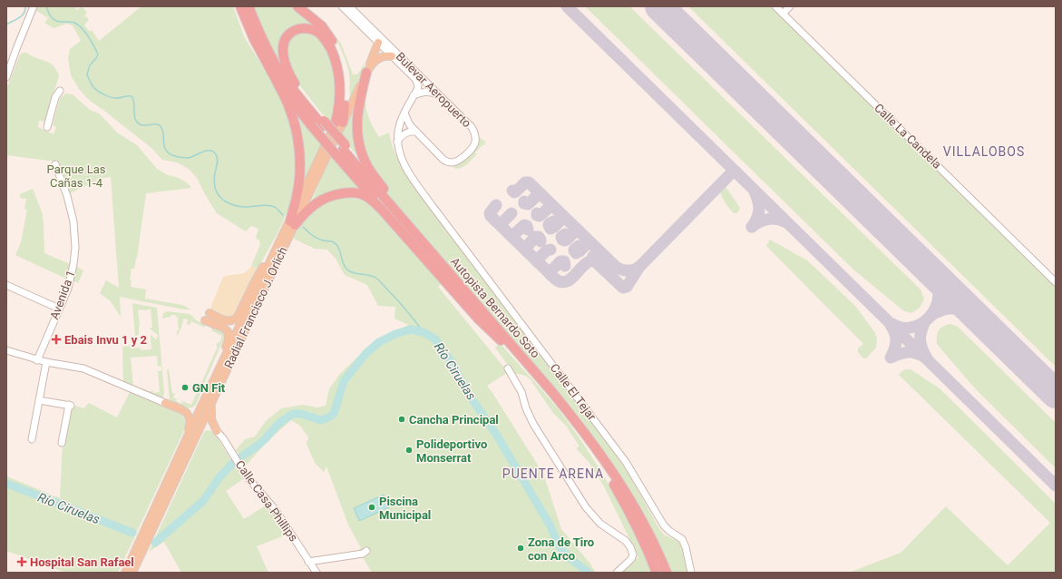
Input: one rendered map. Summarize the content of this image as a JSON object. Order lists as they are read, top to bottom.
{
  "streets": {
    "highway": ["Autopista Bernardo Soto"],
    "main road": ["Radial Francisco J. Orlich"],
    "street": [
      "Bulevar Aeropuerto",
      "Calle La Candela",
      "Avenida 1",
      "Calle El Tejar",
      "Calle Casa Phillips"
    ]
  },
  "crossings": [
    ["Bulevar Aeropuerto", "Radial Francisco J. Orlich"],
    ["Bulevar Aeropuerto", "Calle El Tejar"]
  ],
  "districts": ["VILLALOBOS", "PUENTE ARENA"],
  "water": ["Río Ciruelas"],
  "parks": ["Parque Las Cañas 1-4"],
  "places": {
    "health": ["Ebais Invu 1 y 2", "Hospital San Rafael"],
    "other": [
      "GN Fit",
      "Cancha Principal",
      "Polideportivo Monserrat",
      "Piscina Municipal",
      "Zona de Tiro con Arco"
    ]
  }
}
